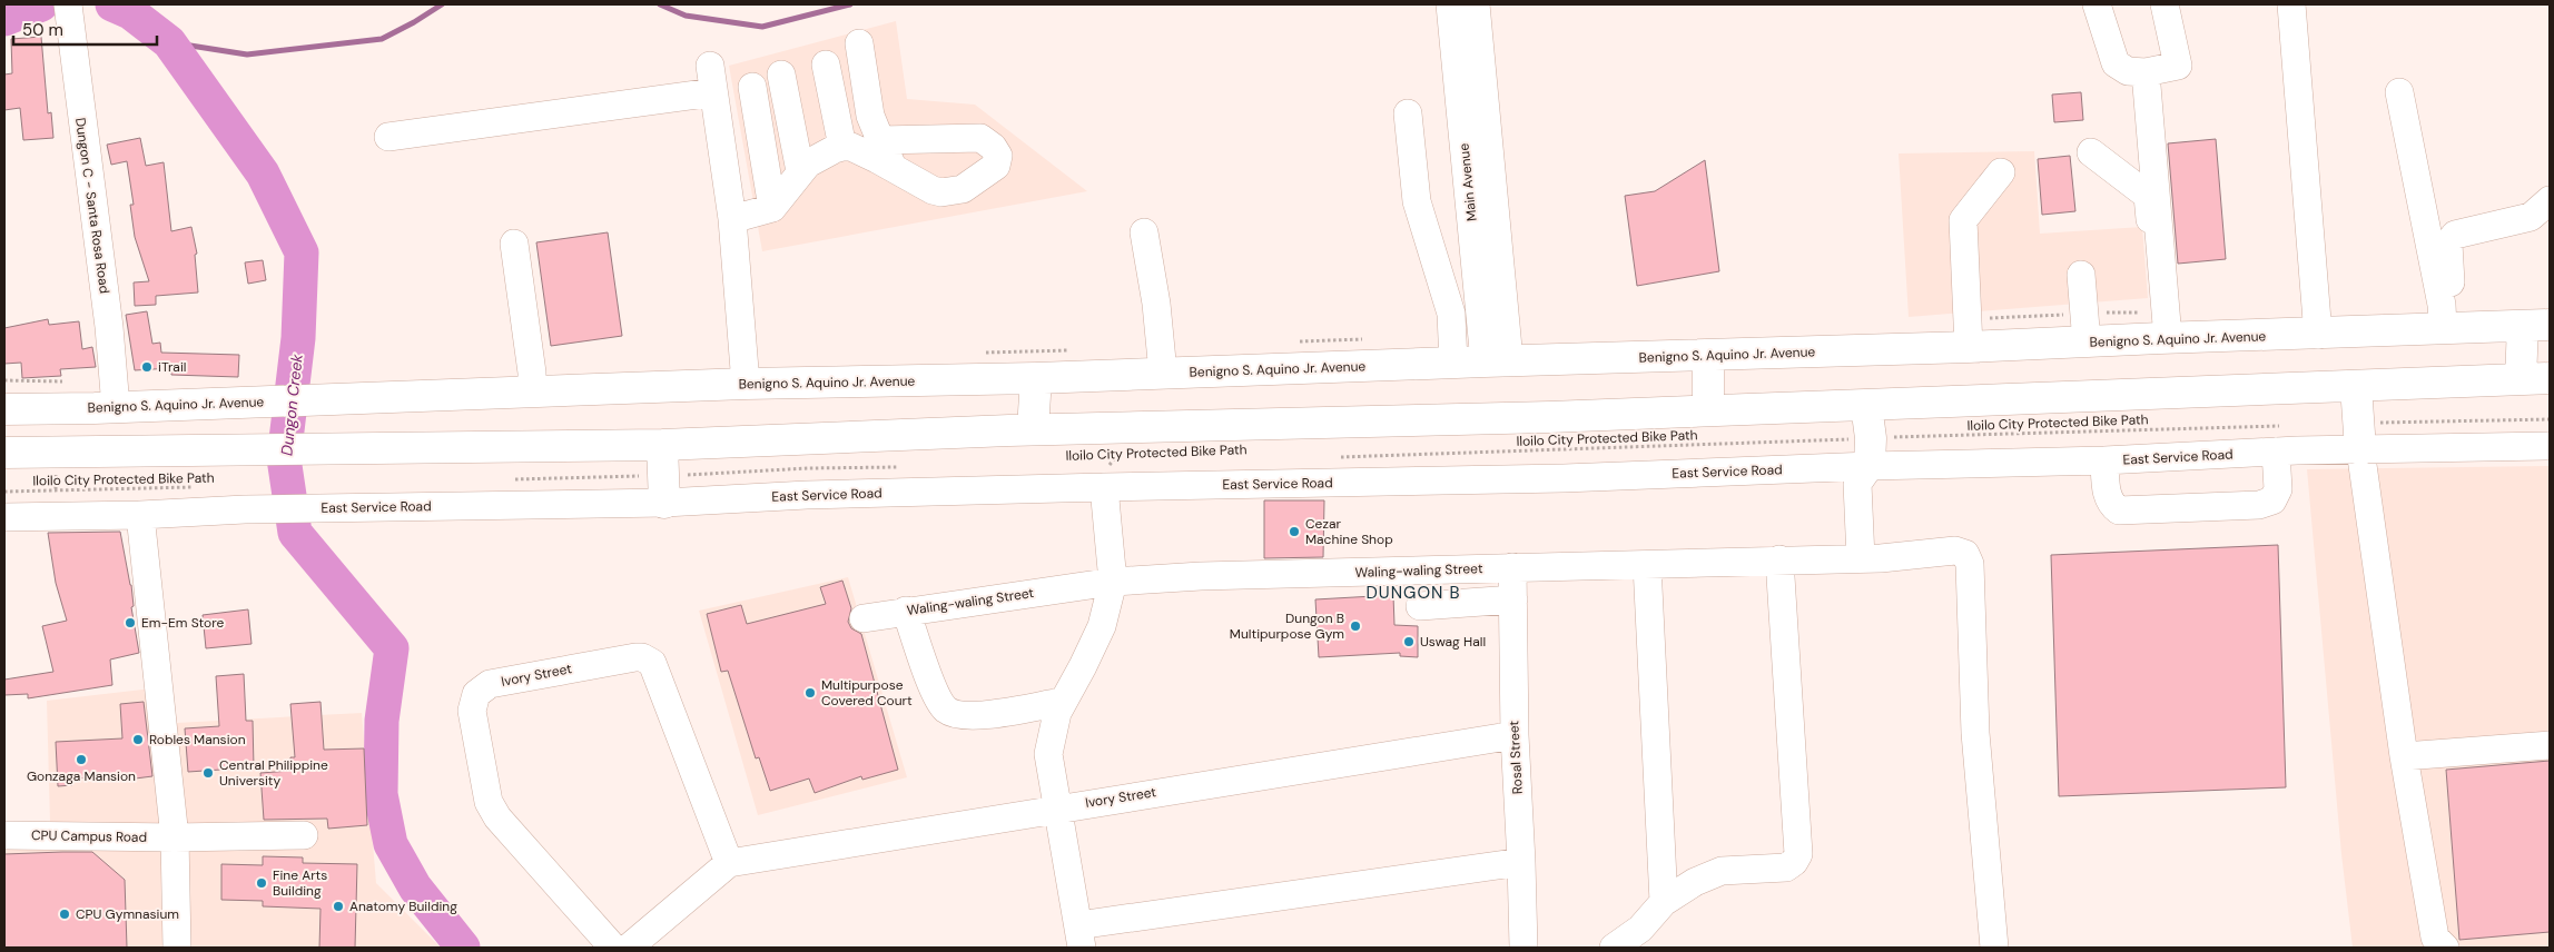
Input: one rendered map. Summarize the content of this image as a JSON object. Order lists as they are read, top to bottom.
{
  "streets": {
    "highway": ["Benigno S. Aquino Jr. Avenue"],
    "street": [
      "Main Avenue",
      "Dungon C - Santa Rosa Road",
      "East Service Road",
      "Waling-waling Street",
      "Ivory Street",
      "Rosal Street",
      "CPU Campus Road"
    ],
    "path": ["Iloilo City Protected Bike Path"]
  },
  "crossings": [
    ["Main Avenue", "Benigno S. Aquino Jr. Avenue"],
    ["Dungon C - Santa Rosa Road", "Benigno S. Aquino Jr. Avenue"],
    ["Iloilo City Protected Bike Path", "East Service Road"],
    ["Waling-waling Street", "Rosal Street"],
    ["Ivory Street", "Rosal Street"]
  ],
  "districts": ["DUNGON B"],
  "water": ["Dungon Creek"],
  "places": [
    "iTrail",
    "Cezar Machine Shop",
    "Em-Em Store",
    "Dungon B Multipurpose Gym",
    "Uswag Hall",
    "Multipurpose Covered Court",
    "Robles Mansion",
    "Gonzaga Mansion",
    "Central Philippine University",
    "Fine Arts Building",
    "Anatomy Building",
    "CPU Gymnasium"
  ],
  "scale_bar": "50 m"
}
